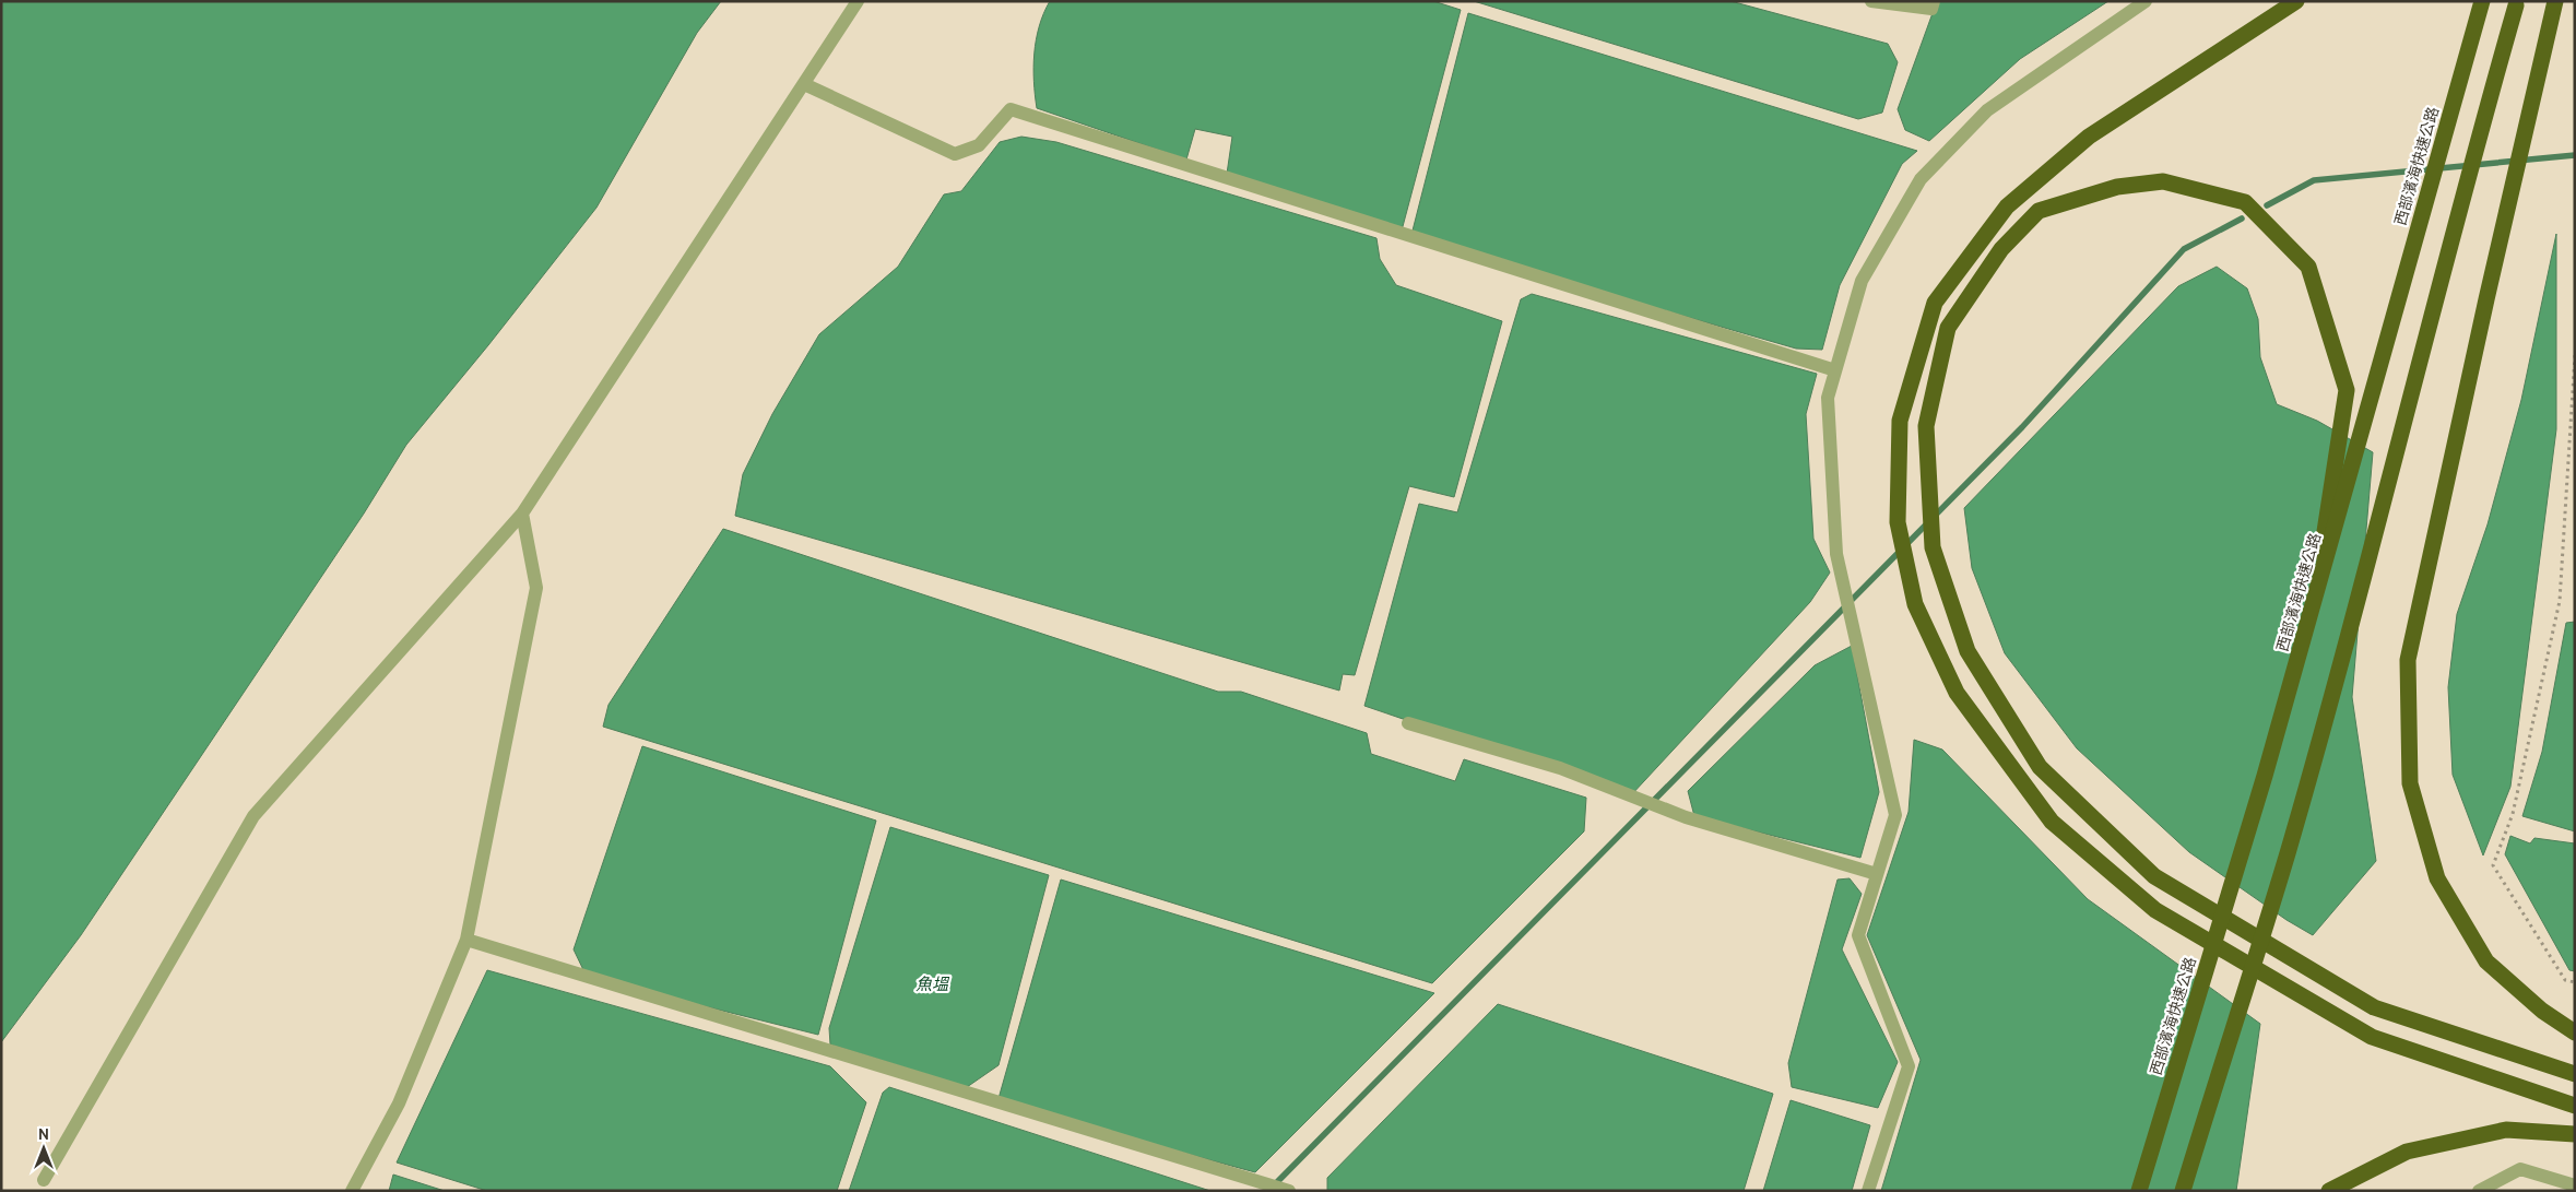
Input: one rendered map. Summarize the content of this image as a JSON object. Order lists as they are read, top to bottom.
{
  "streets": {
    "highway": ["西部濱海快速公路"]
  },
  "water": ["魚塭"],
  "north": "top"
}
